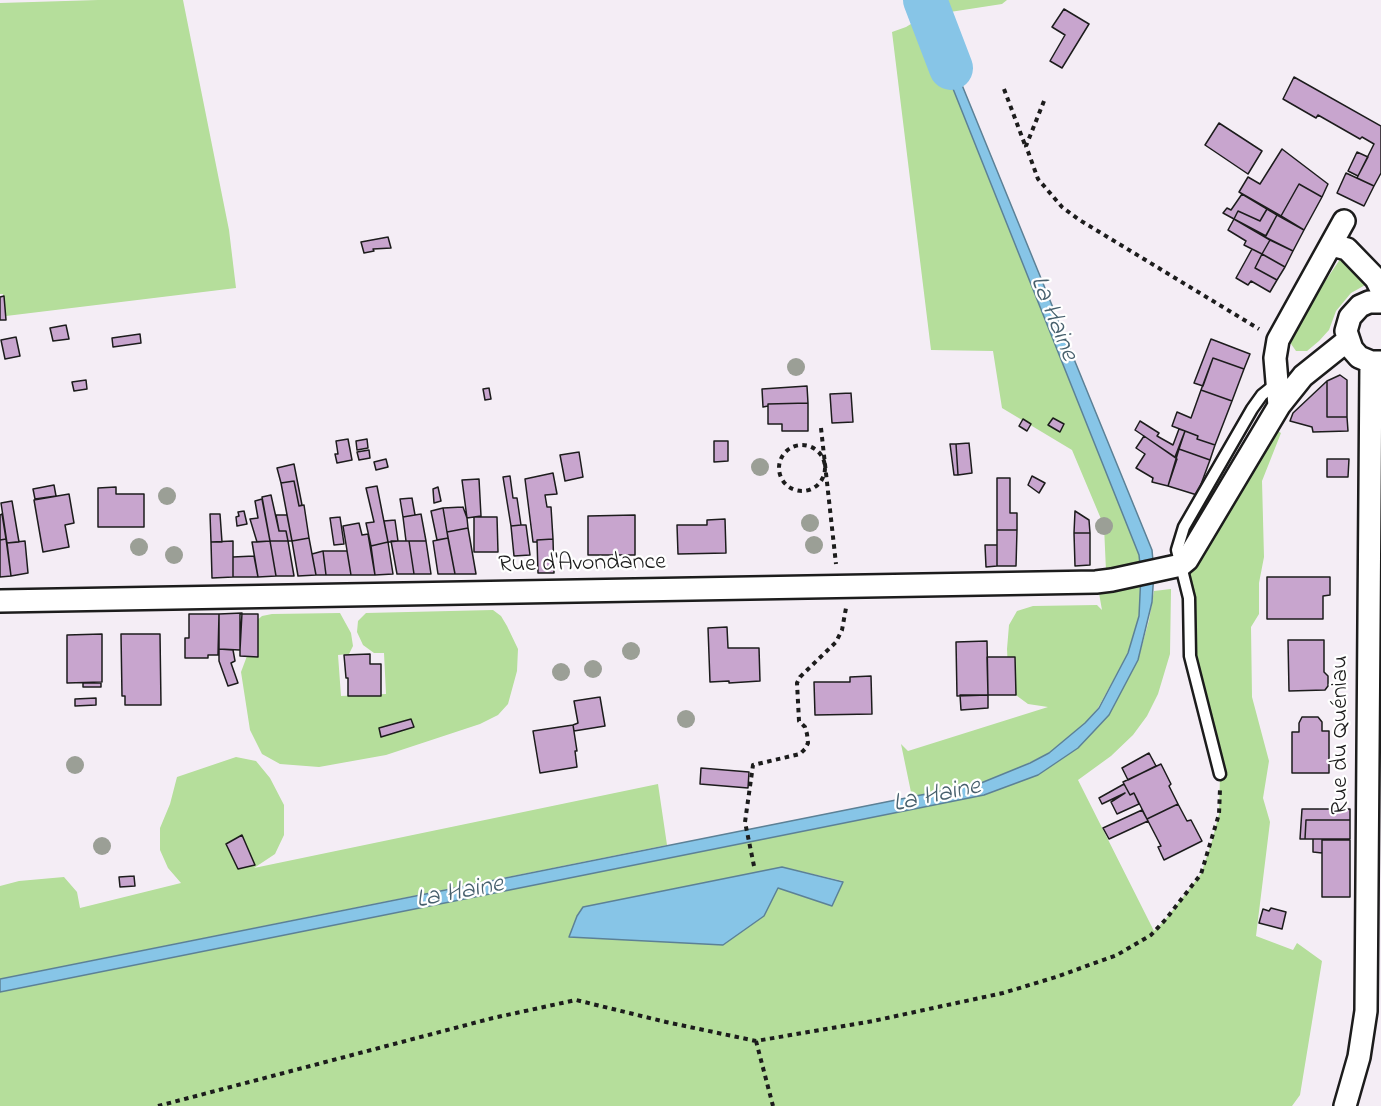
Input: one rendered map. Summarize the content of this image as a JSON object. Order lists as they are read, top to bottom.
{
  "streets": {
    "street": ["Rue d'Avondance", "Rue du Quéniau"]
  },
  "water": ["La Haine"]
}
